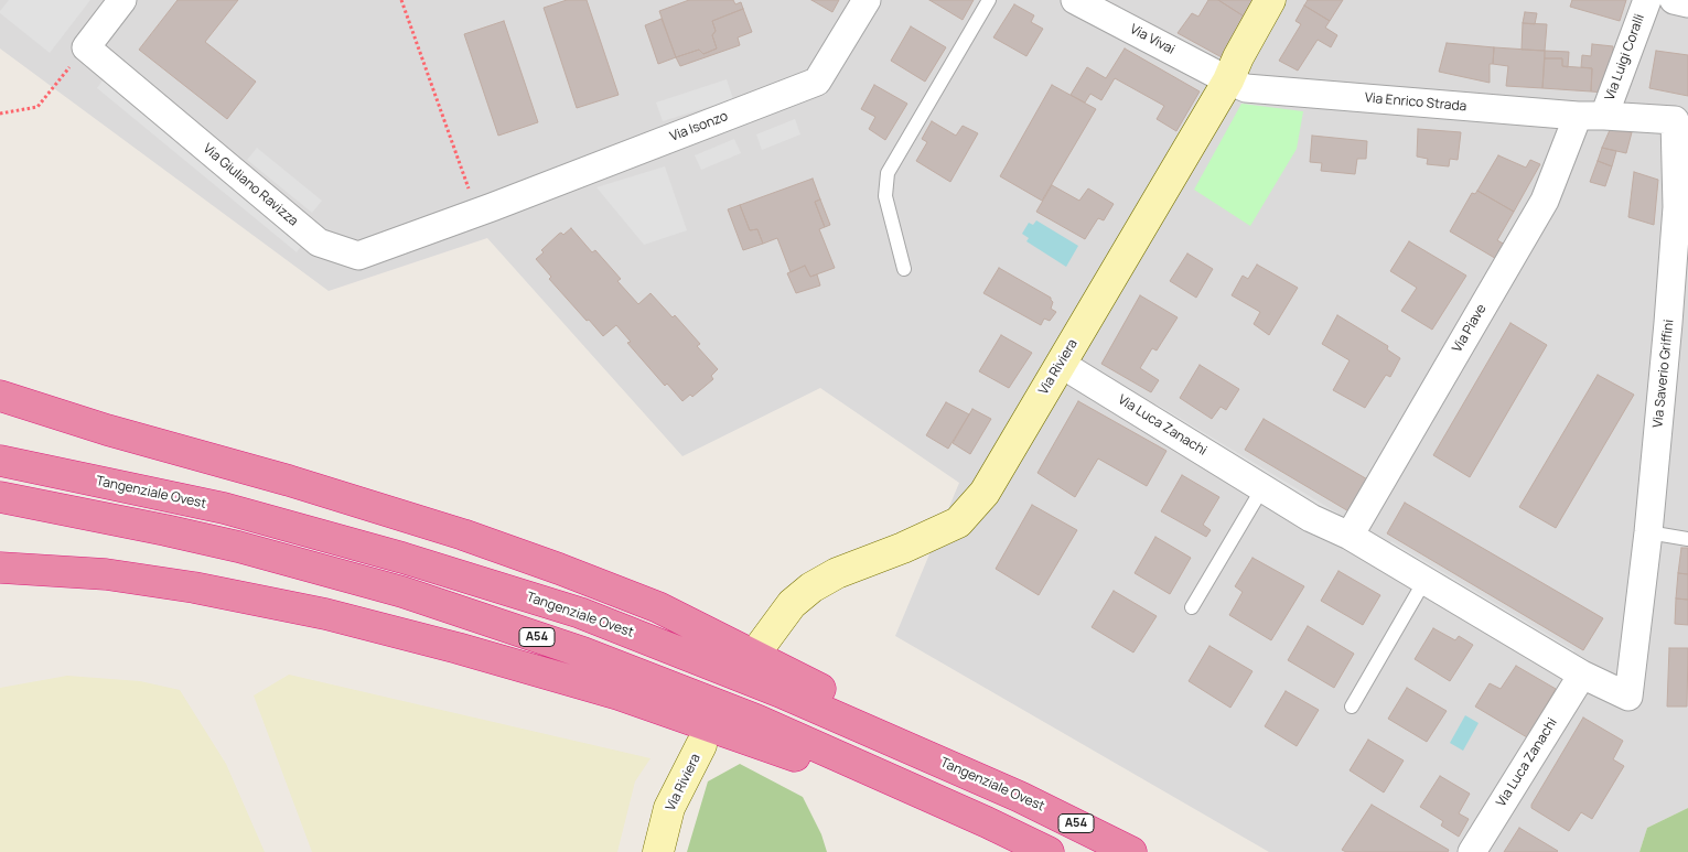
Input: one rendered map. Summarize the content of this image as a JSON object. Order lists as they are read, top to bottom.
{
  "streets": {
    "highway": ["Tangenziale Ovest", "A54"],
    "street": [
      "Via Vivai",
      "Via Luigi Coralli",
      "Via Enrico Strada",
      "Via Isonzo",
      "Via Giuliano Ravizza",
      "Via Piave",
      "Via Riviera",
      "Via Saverio Griffini",
      "Via Luca Zanachi"
    ]
  },
  "crossings": [
    ["Via Vivai", "Via Enrico Strada"],
    ["Via Vivai", "Via Riviera"],
    ["Via Luigi Coralli", "Via Enrico Strada"],
    ["Via Luigi Coralli", "Via Piave"],
    ["Via Luigi Coralli", "Via Saverio Griffini"],
    ["Via Enrico Strada", "Via Piave"],
    ["Via Enrico Strada", "Via Riviera"],
    ["Via Enrico Strada", "Via Saverio Griffini"],
    ["Via Isonzo", "Via Giuliano Ravizza"],
    ["Via Piave", "Via Saverio Griffini"],
    ["Via Piave", "Via Luca Zanachi"],
    ["Via Riviera", "Via Luca Zanachi"],
    ["Via Saverio Griffini", "Via Luca Zanachi"]
  ]
}
